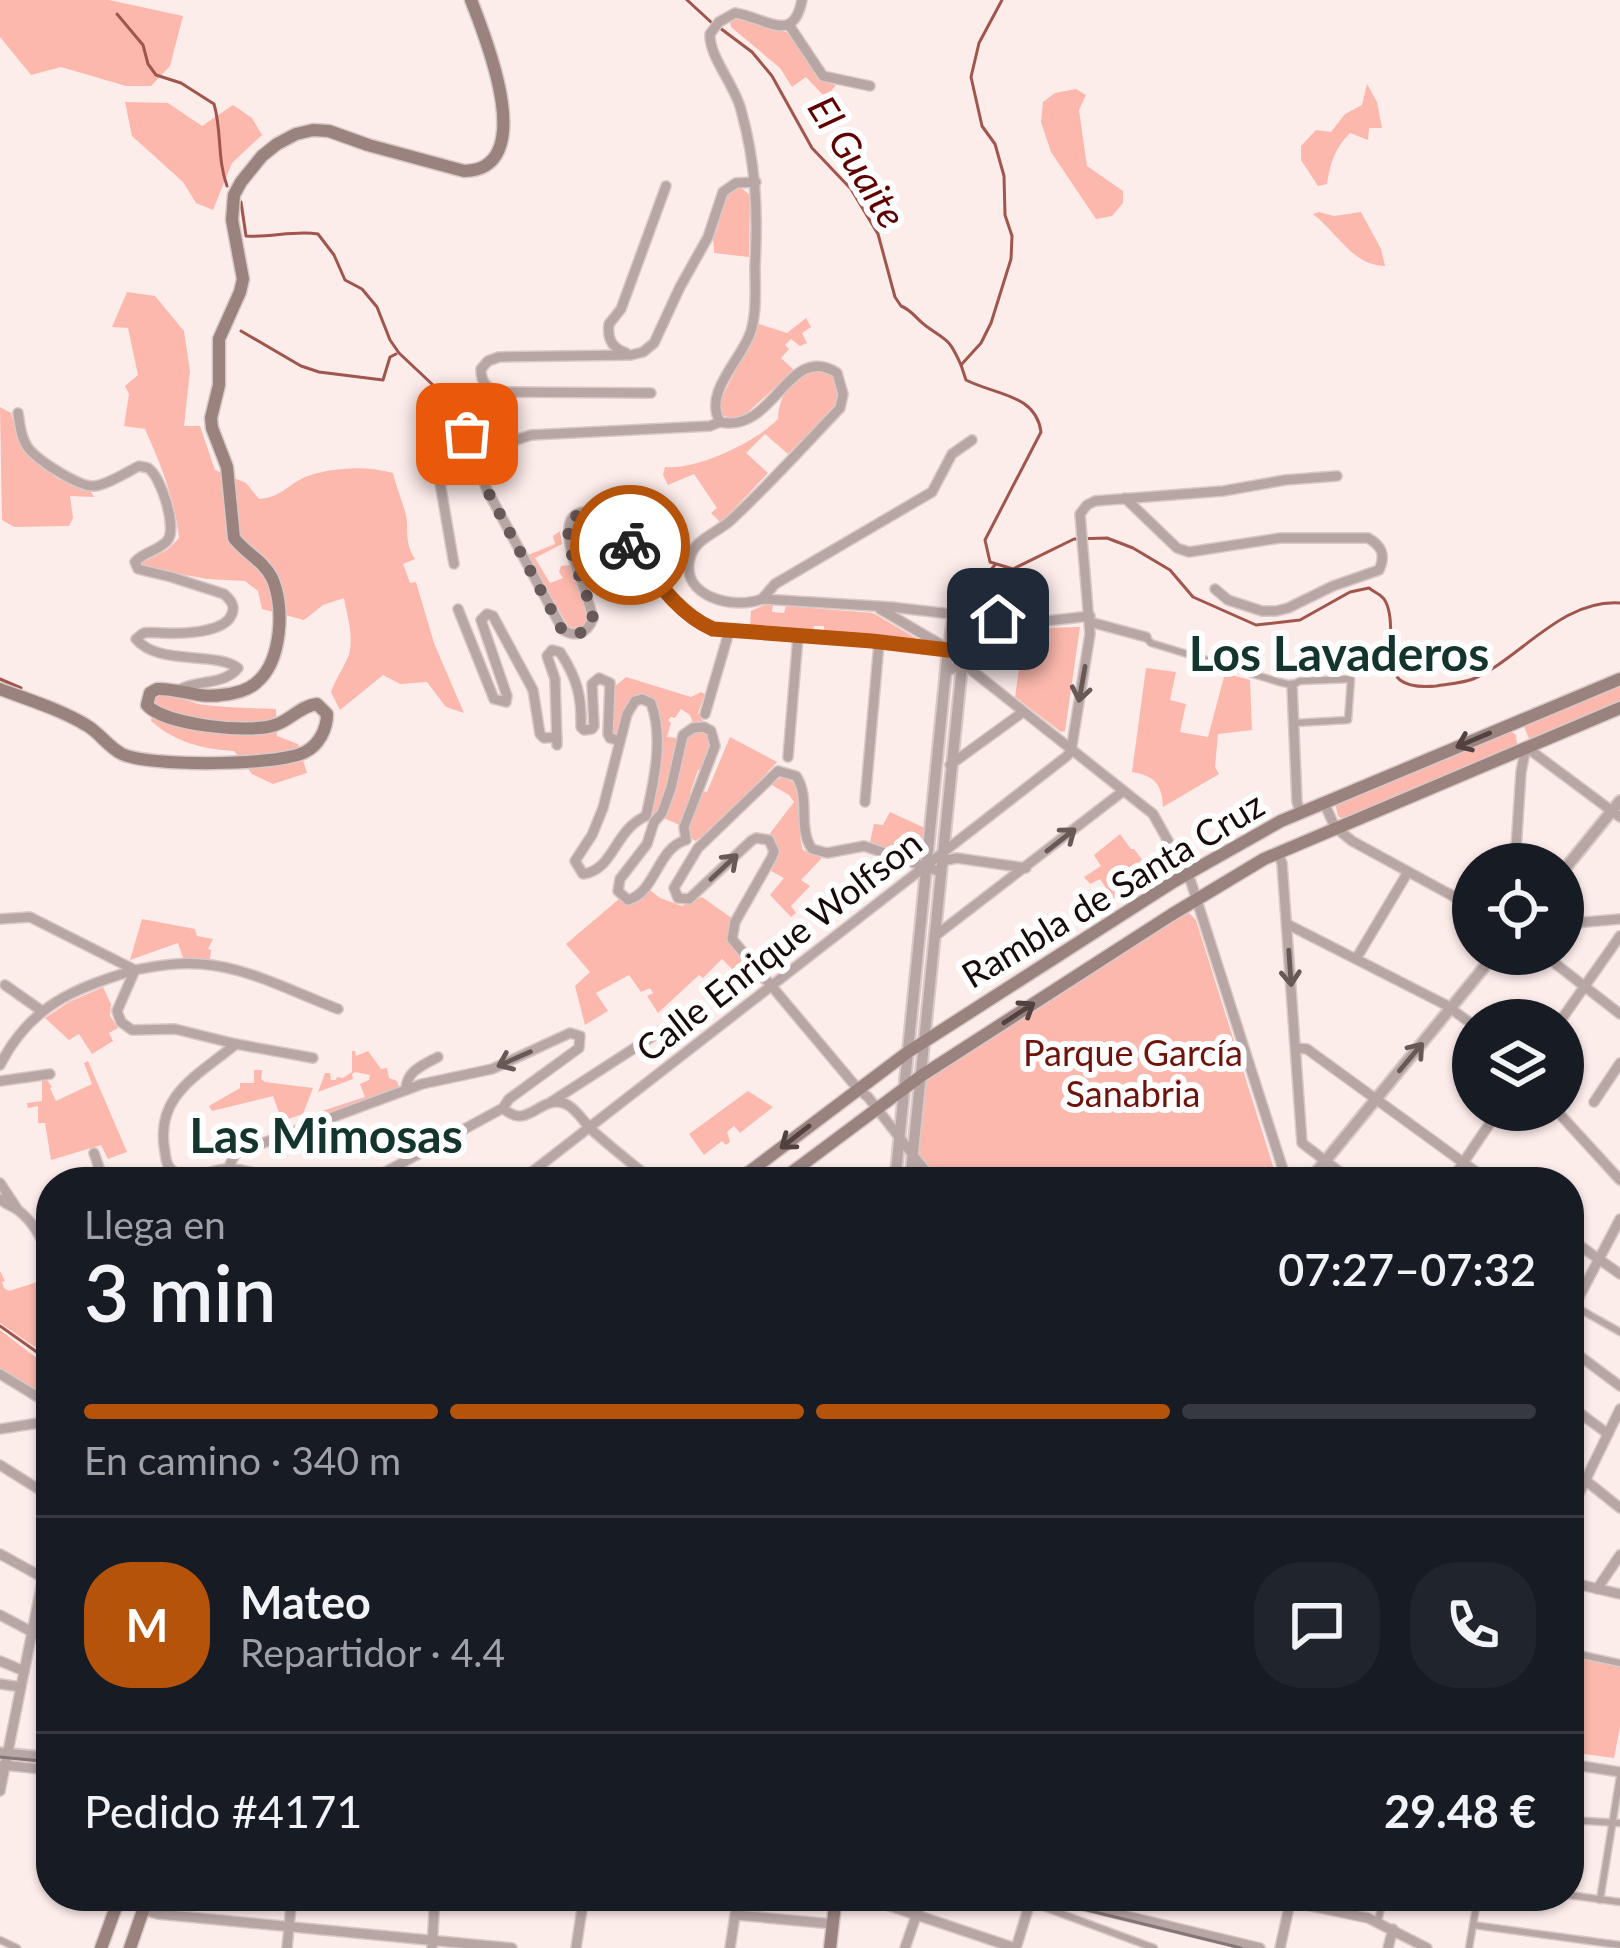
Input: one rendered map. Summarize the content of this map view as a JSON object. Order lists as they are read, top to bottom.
{
  "streets": {
    "main road": ["Rambla de Santa Cruz"],
    "street": ["Calle Enrique Wolfson"]
  },
  "districts": ["Los Lavaderos", "Las Mimosas"],
  "water": ["El Guaite"],
  "parks": ["Parque García Sanabria"],
  "page": {
    "heading": ["3 min", "Llega en", "07:27–07:32"],
    "panel": [
      "Mateo",
      "Repartidor · 4.4",
      "Pedido #4171",
      "29.48 €"
    ],
    "bar": "En camino · 340 m",
    "round": "M"
  }
}
